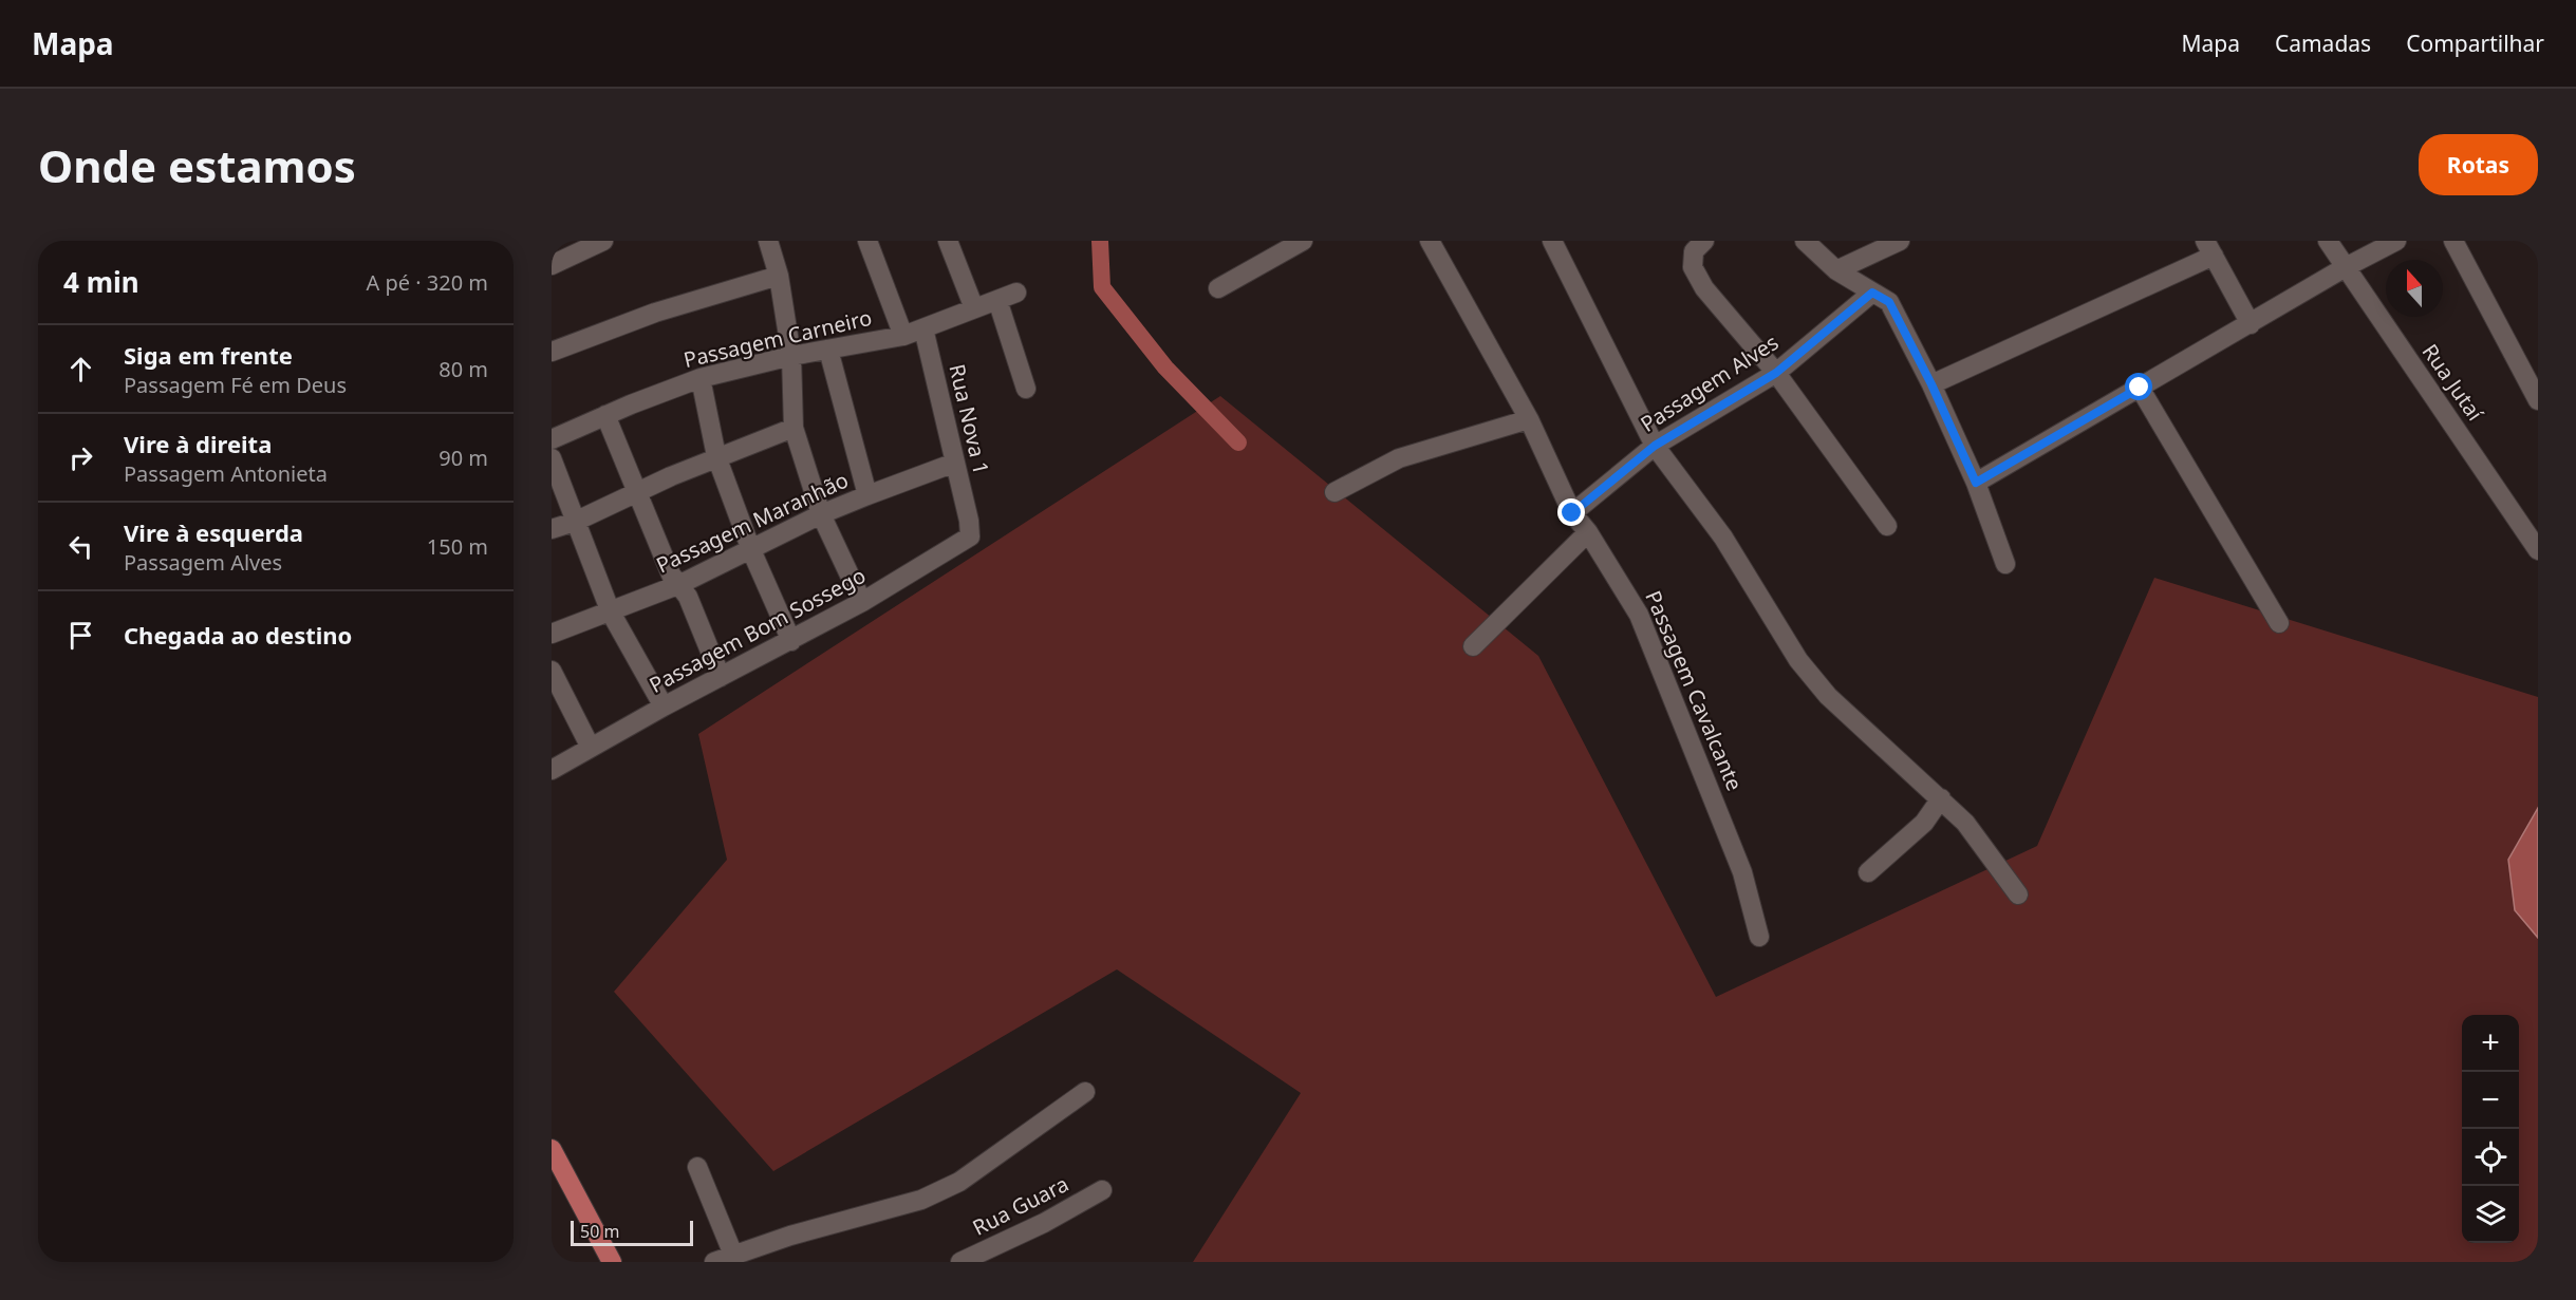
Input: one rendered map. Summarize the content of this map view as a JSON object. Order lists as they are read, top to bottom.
{
  "streets": {
    "street": [
      "Passagem Carneiro",
      "Rua Jutaí",
      "Passagem Alves",
      "Rua Nova 1",
      "Passagem Maranhão",
      "Passagem Bom Sossego",
      "Passagem Cavalcante",
      "Rua Guara"
    ]
  },
  "crossings": [
    ["Passagem Carneiro", "Rua Nova 1"],
    ["Passagem Carneiro", "Passagem Maranhão"],
    ["Passagem Alves", "Passagem Cavalcante"],
    ["Rua Nova 1", "Passagem Bom Sossego"]
  ],
  "scale_bar": "50 m",
  "north": "top",
  "page": {
    "header": "Mapa",
    "nav": ["Mapa", "Camadas", "Compartilhar"],
    "buttons": "Rotas",
    "title": "Onde estamos",
    "heading": ["4 min", "A pé · 320 m"],
    "list": [
      ["Siga em frente", "Passagem Fé em Deus", "80 m"],
      ["Vire à direita", "Passagem Antonieta", "90 m"],
      ["Vire à esquerda", "Passagem Alves", "150 m"],
      "Chegada ao destino"
    ],
    "map_buttons": ["+", "−"],
    "scale": "50 m"
  }
}
